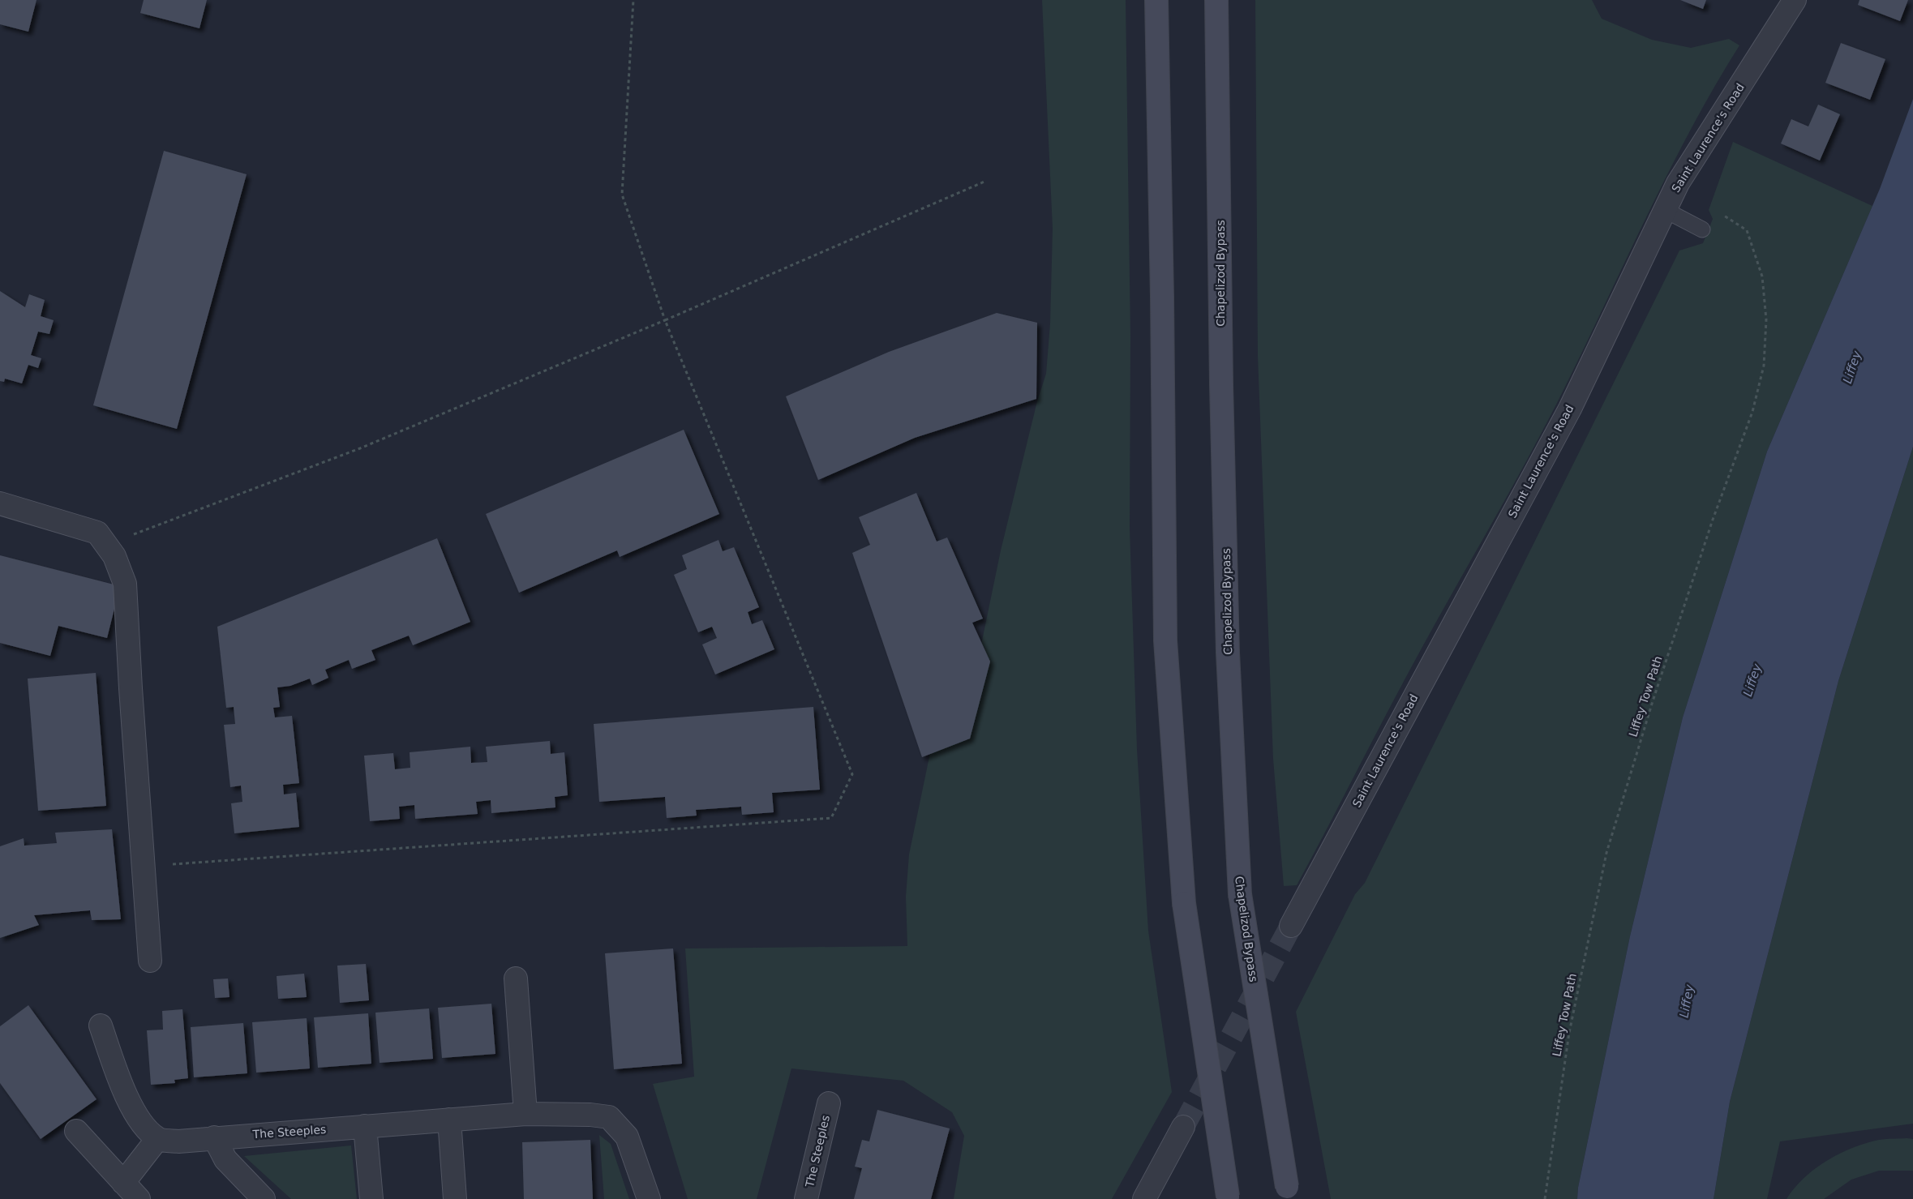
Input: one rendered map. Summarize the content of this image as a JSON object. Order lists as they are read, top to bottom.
{
  "streets": {
    "main road": ["Chapelizod Bypass"],
    "street": ["Saint Laurence's Road", "The Steeples"],
    "path": ["Liffey Tow Path"]
  },
  "water": ["Liffey"]
}
